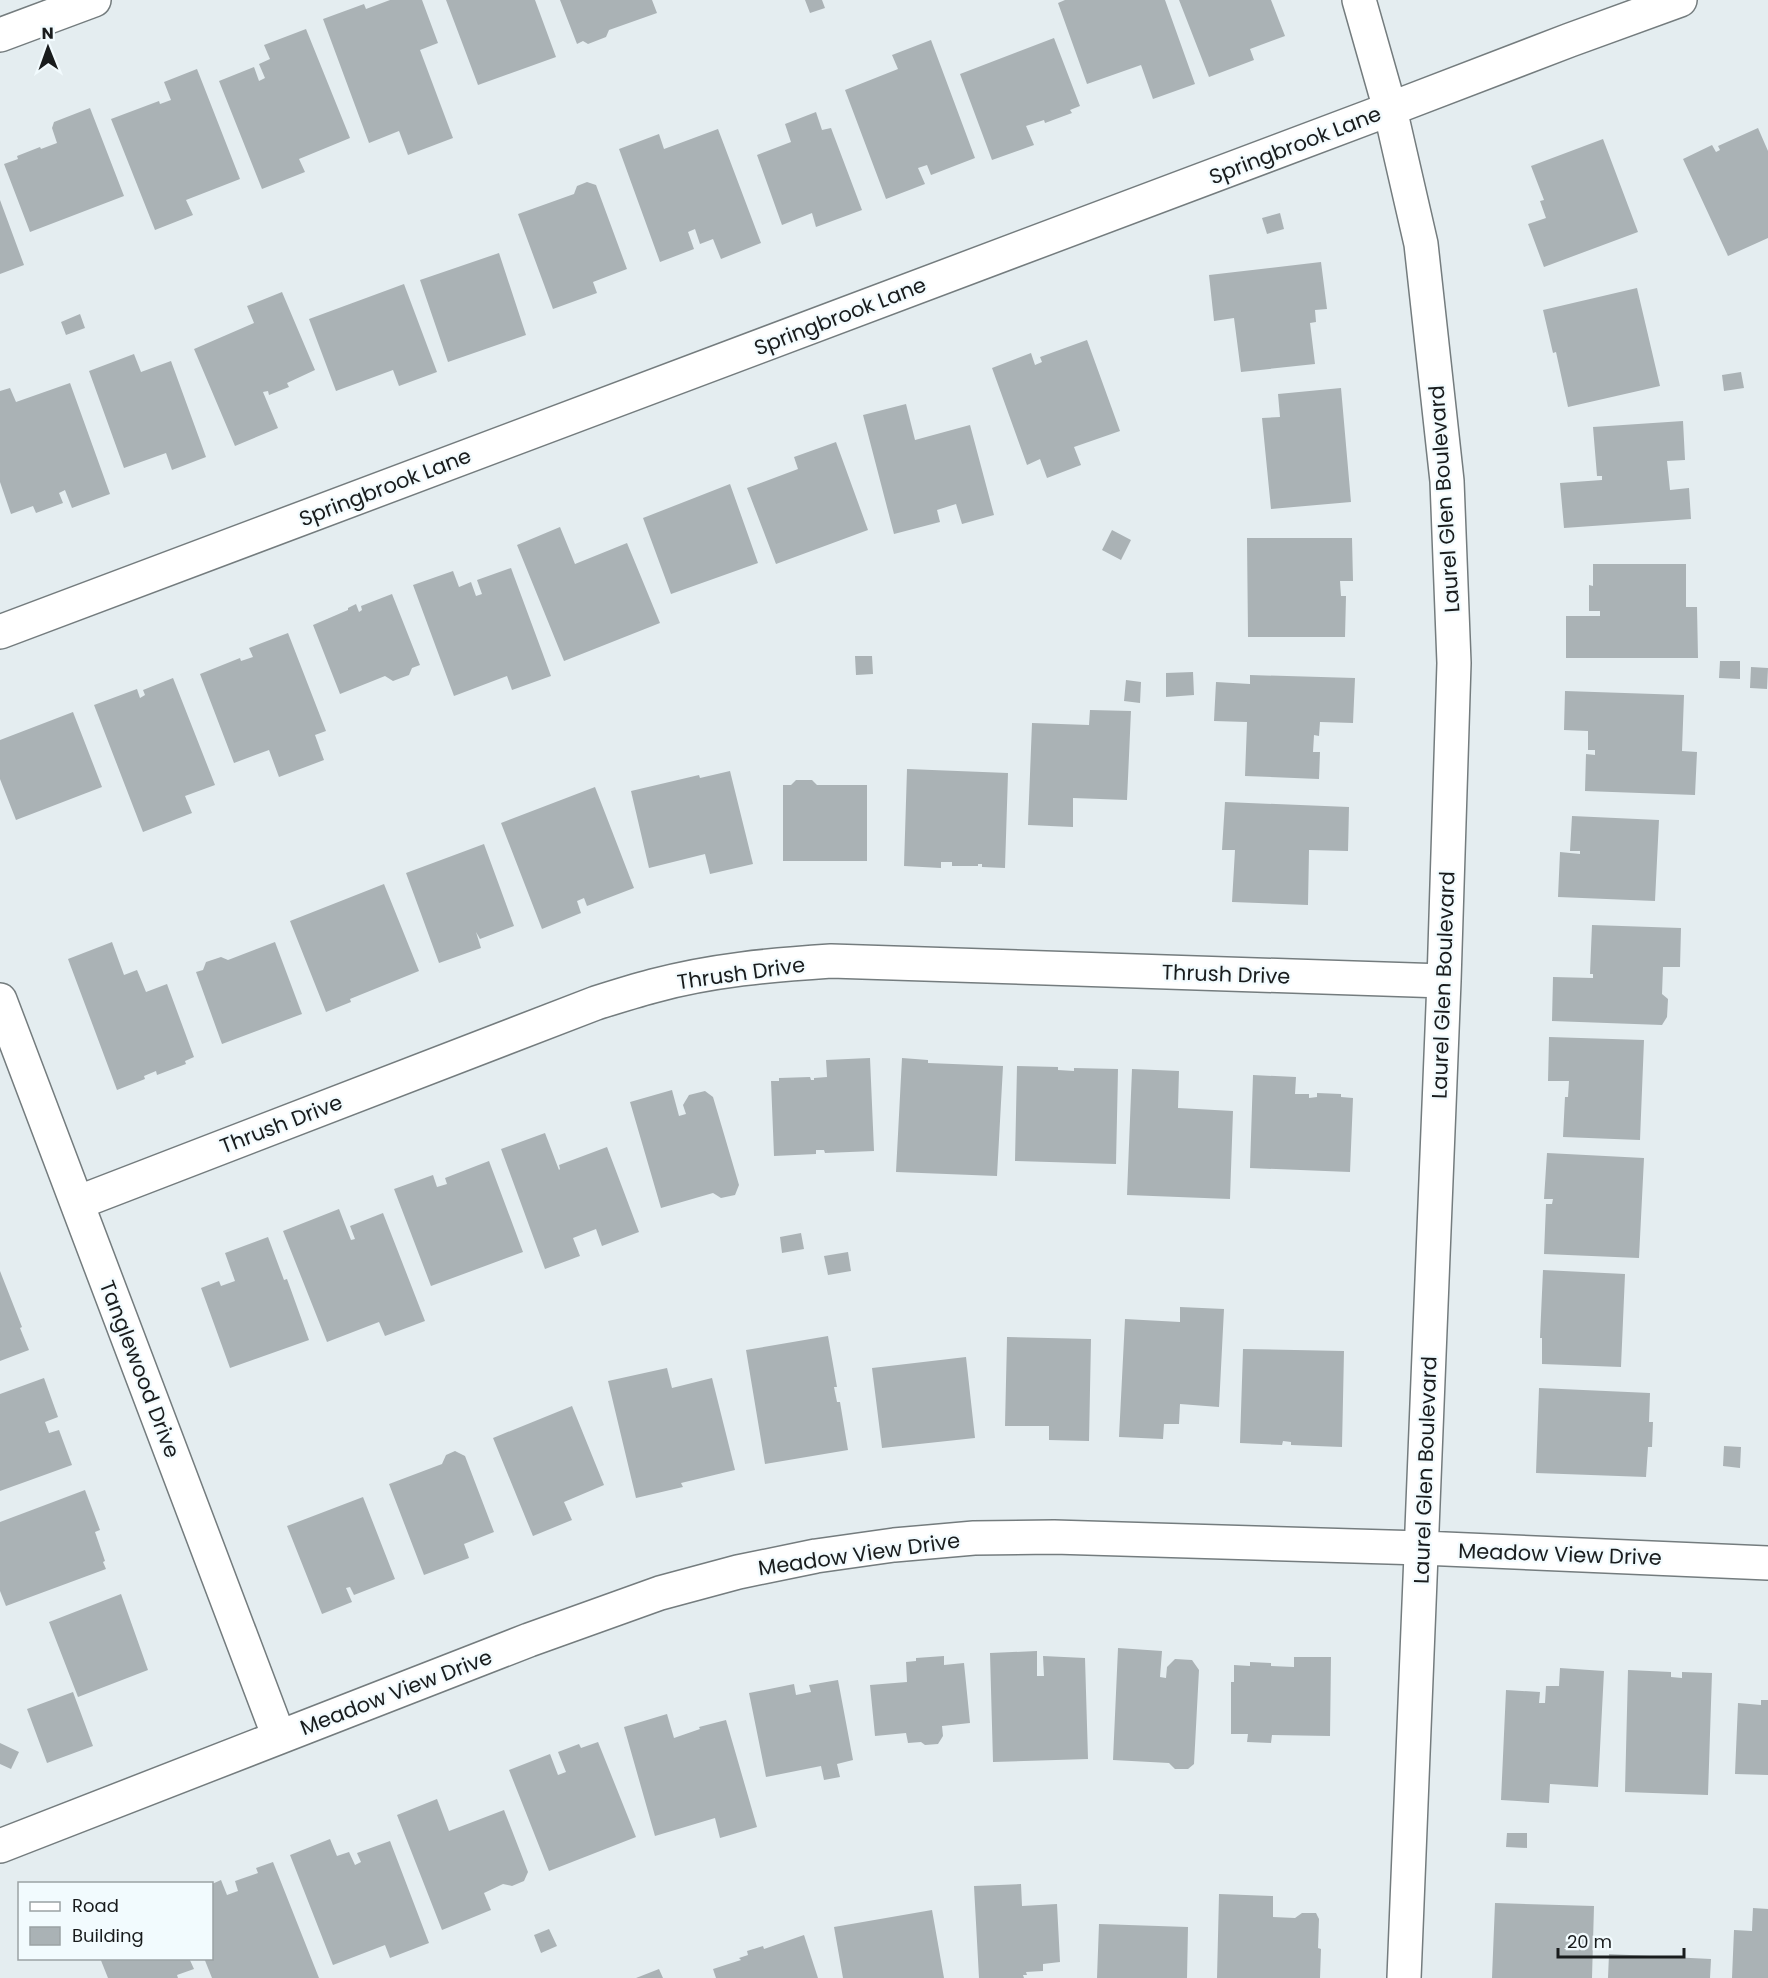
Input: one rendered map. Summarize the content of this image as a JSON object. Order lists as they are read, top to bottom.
{
  "streets": {
    "street": [
      "Springbrook Lane",
      "Laurel Glen Boulevard",
      "Thrush Drive",
      "Tanglewood Drive",
      "Meadow View Drive"
    ]
  },
  "crossings": [
    ["Springbrook Lane", "Laurel Glen Boulevard"],
    ["Laurel Glen Boulevard", "Thrush Drive"],
    ["Laurel Glen Boulevard", "Meadow View Drive"],
    ["Thrush Drive", "Tanglewood Drive"],
    ["Tanglewood Drive", "Meadow View Drive"]
  ],
  "legend": ["Road", "Building"],
  "scale_bar": "20 m",
  "north": "top"
}
